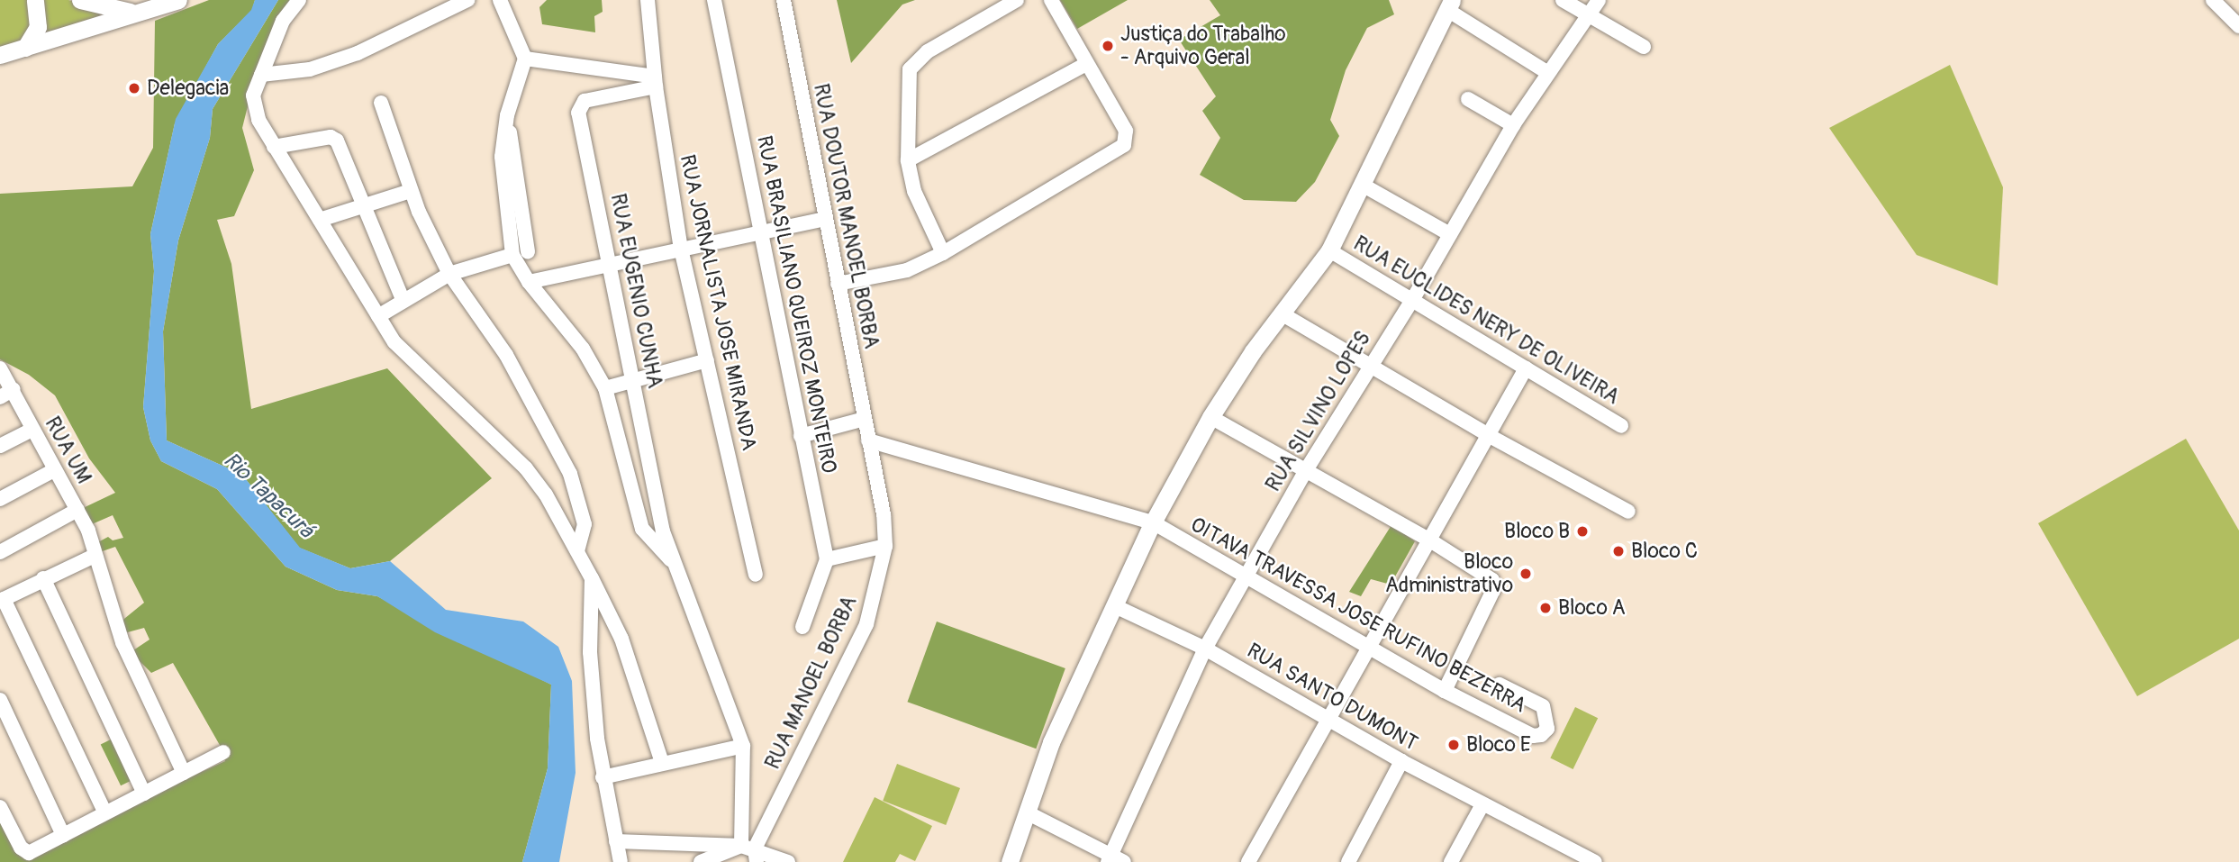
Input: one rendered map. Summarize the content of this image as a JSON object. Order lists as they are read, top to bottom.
{
  "streets": {
    "street": [
      "RUA DOUTOR MANOEL BORBA",
      "RUA EUGENIO CUNHA",
      "RUA JORNALISTA JOSE MIRANDA",
      "RUA BRASILIANO QUEIROZ MONTEIRO",
      "RUA EUCLIDES NERY DE OLIVEIRA",
      "RUA SILVINO LOPES",
      "RUA UM",
      "OITAVA TRAVESSA JOSE RUFINO BEZERRA",
      "RUA MANOEL BORBA",
      "RUA SANTO DUMONT"
    ]
  },
  "crossings": [
    ["RUA DOUTOR MANOEL BORBA", "OITAVA TRAVESSA JOSE RUFINO BEZERRA"],
    ["RUA DOUTOR MANOEL BORBA", "RUA MANOEL BORBA"],
    ["RUA EUGENIO CUNHA", "RUA JORNALISTA JOSE MIRANDA"],
    ["RUA EUCLIDES NERY DE OLIVEIRA", "RUA SILVINO LOPES"],
    ["RUA SILVINO LOPES", "OITAVA TRAVESSA JOSE RUFINO BEZERRA"],
    ["RUA SILVINO LOPES", "RUA SANTO DUMONT"],
    ["OITAVA TRAVESSA JOSE RUFINO BEZERRA", "RUA MANOEL BORBA"]
  ],
  "water": ["Rio Tapacurá"],
  "places": [
    "Justiça do Trabalho - Arquivo Geral",
    "Delegacia",
    "Bloco B",
    "Bloco C",
    "Bloco Administrativo",
    "Bloco A",
    "Bloco E"
  ]
}
